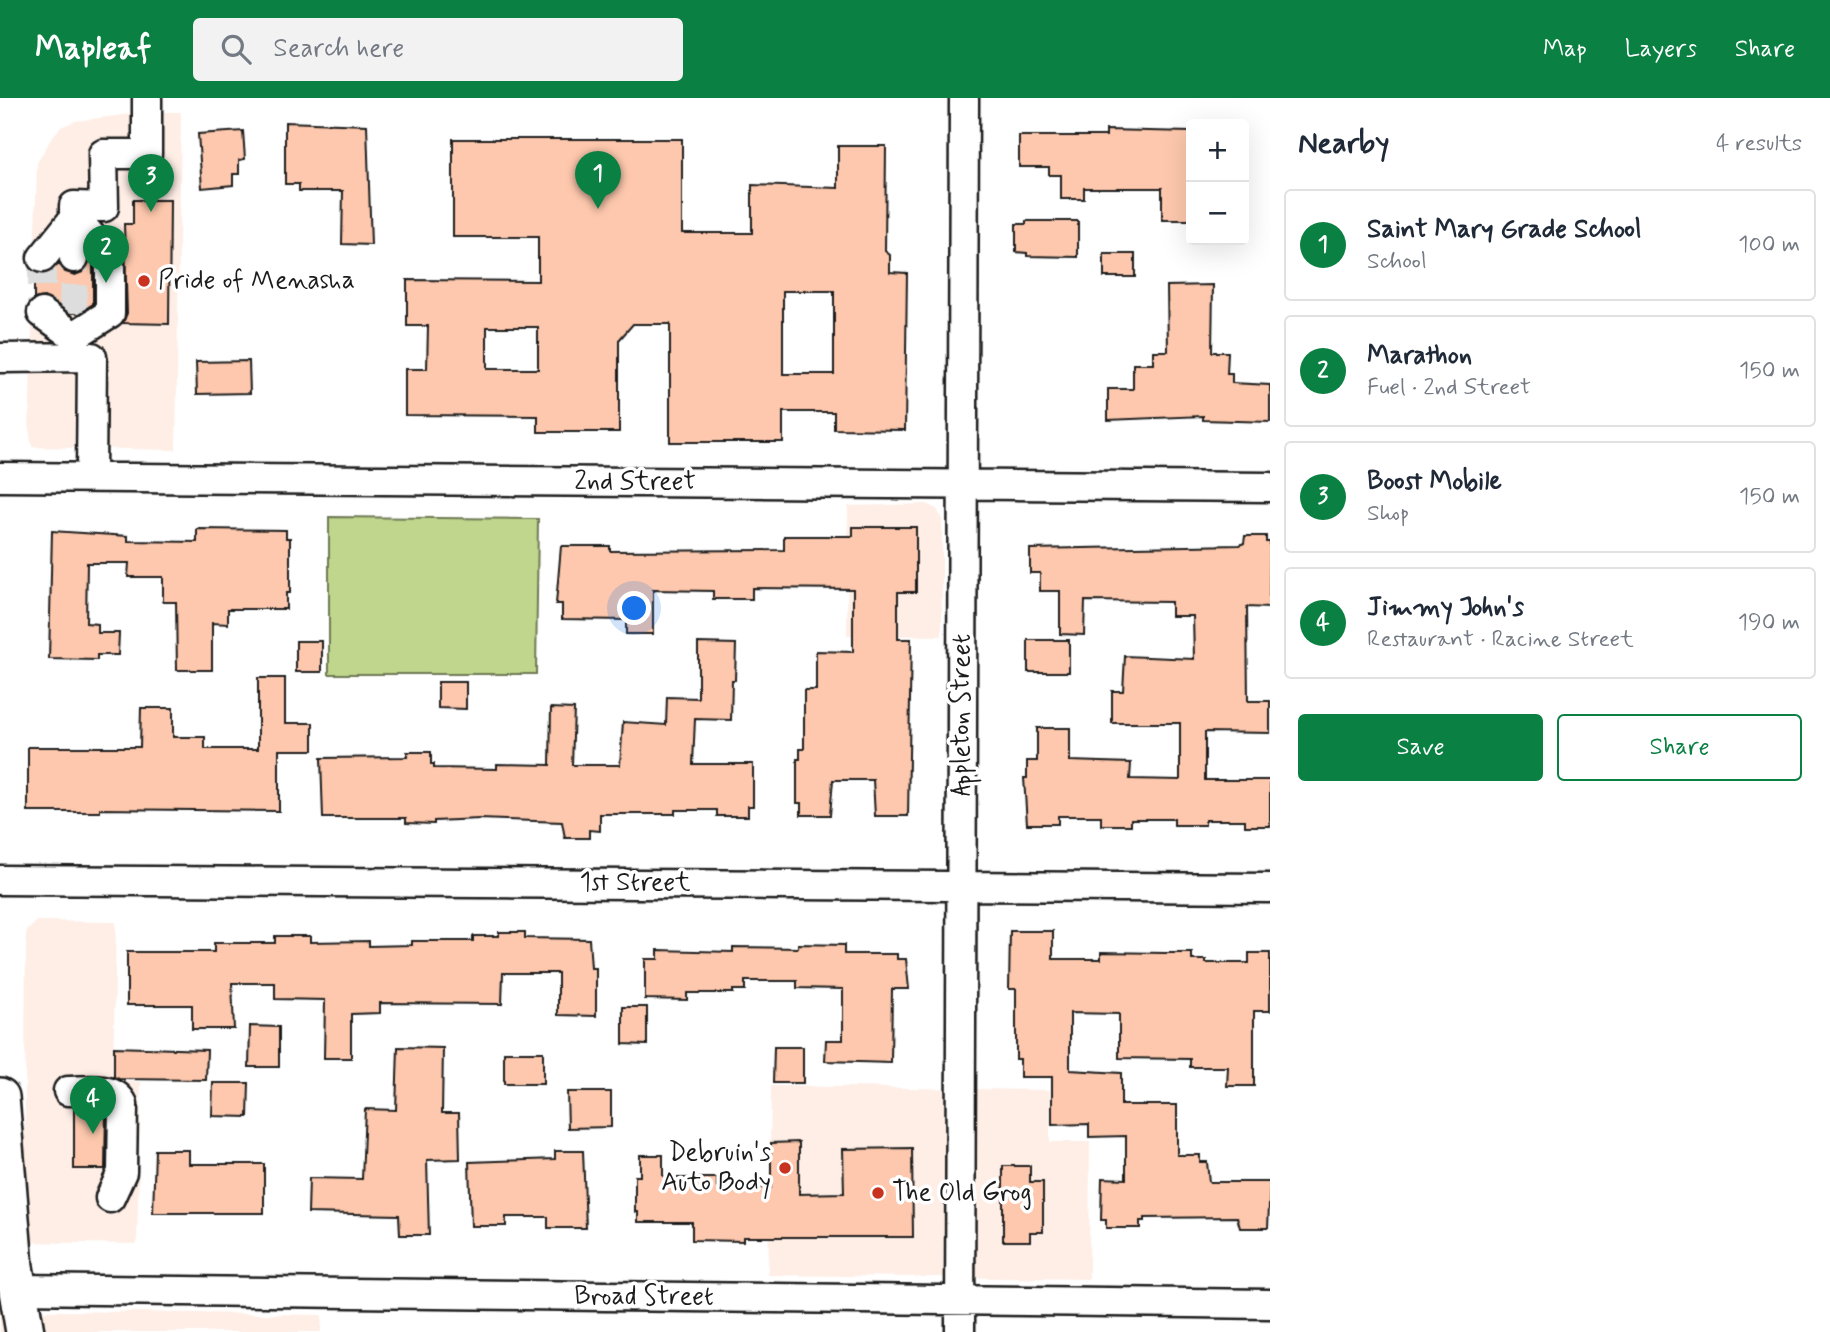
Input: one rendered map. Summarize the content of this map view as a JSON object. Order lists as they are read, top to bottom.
{
  "streets": {
    "street": [
      "2nd Street",
      "Appleton Street",
      "1st Street",
      "Broad Street"
    ]
  },
  "crossings": [
    ["2nd Street", "Appleton Street"],
    ["Appleton Street", "1st Street"],
    ["Appleton Street", "Broad Street"]
  ],
  "places": ["Pride of Menasha", "Debruin's Auto Body", "The Old Grog"],
  "page": {
    "header": "Mapleaf",
    "search": "Search here",
    "nav": ["Map", "Layers", "Share"],
    "heading": ["Nearby", "4 results"],
    "map_buttons": ["+", "−"],
    "pins": [
      "1",
      "3",
      "2",
      "4"
    ],
    "list": [
      {
        "mark": "1",
        "name": "Saint Mary Grade School",
        "note": "School",
        "value": "100 m"
      },
      {
        "mark": "2",
        "name": "Marathon",
        "note": "Fuel · 2nd Street",
        "value": "150 m"
      },
      {
        "mark": "3",
        "name": "Boost Mobile",
        "note": "Shop",
        "value": "150 m"
      },
      {
        "mark": "4",
        "name": "Jimmy John's",
        "note": "Restaurant · Racine Street",
        "value": "190 m"
      }
    ],
    "buttons": ["Save", "Share"]
  }
}
